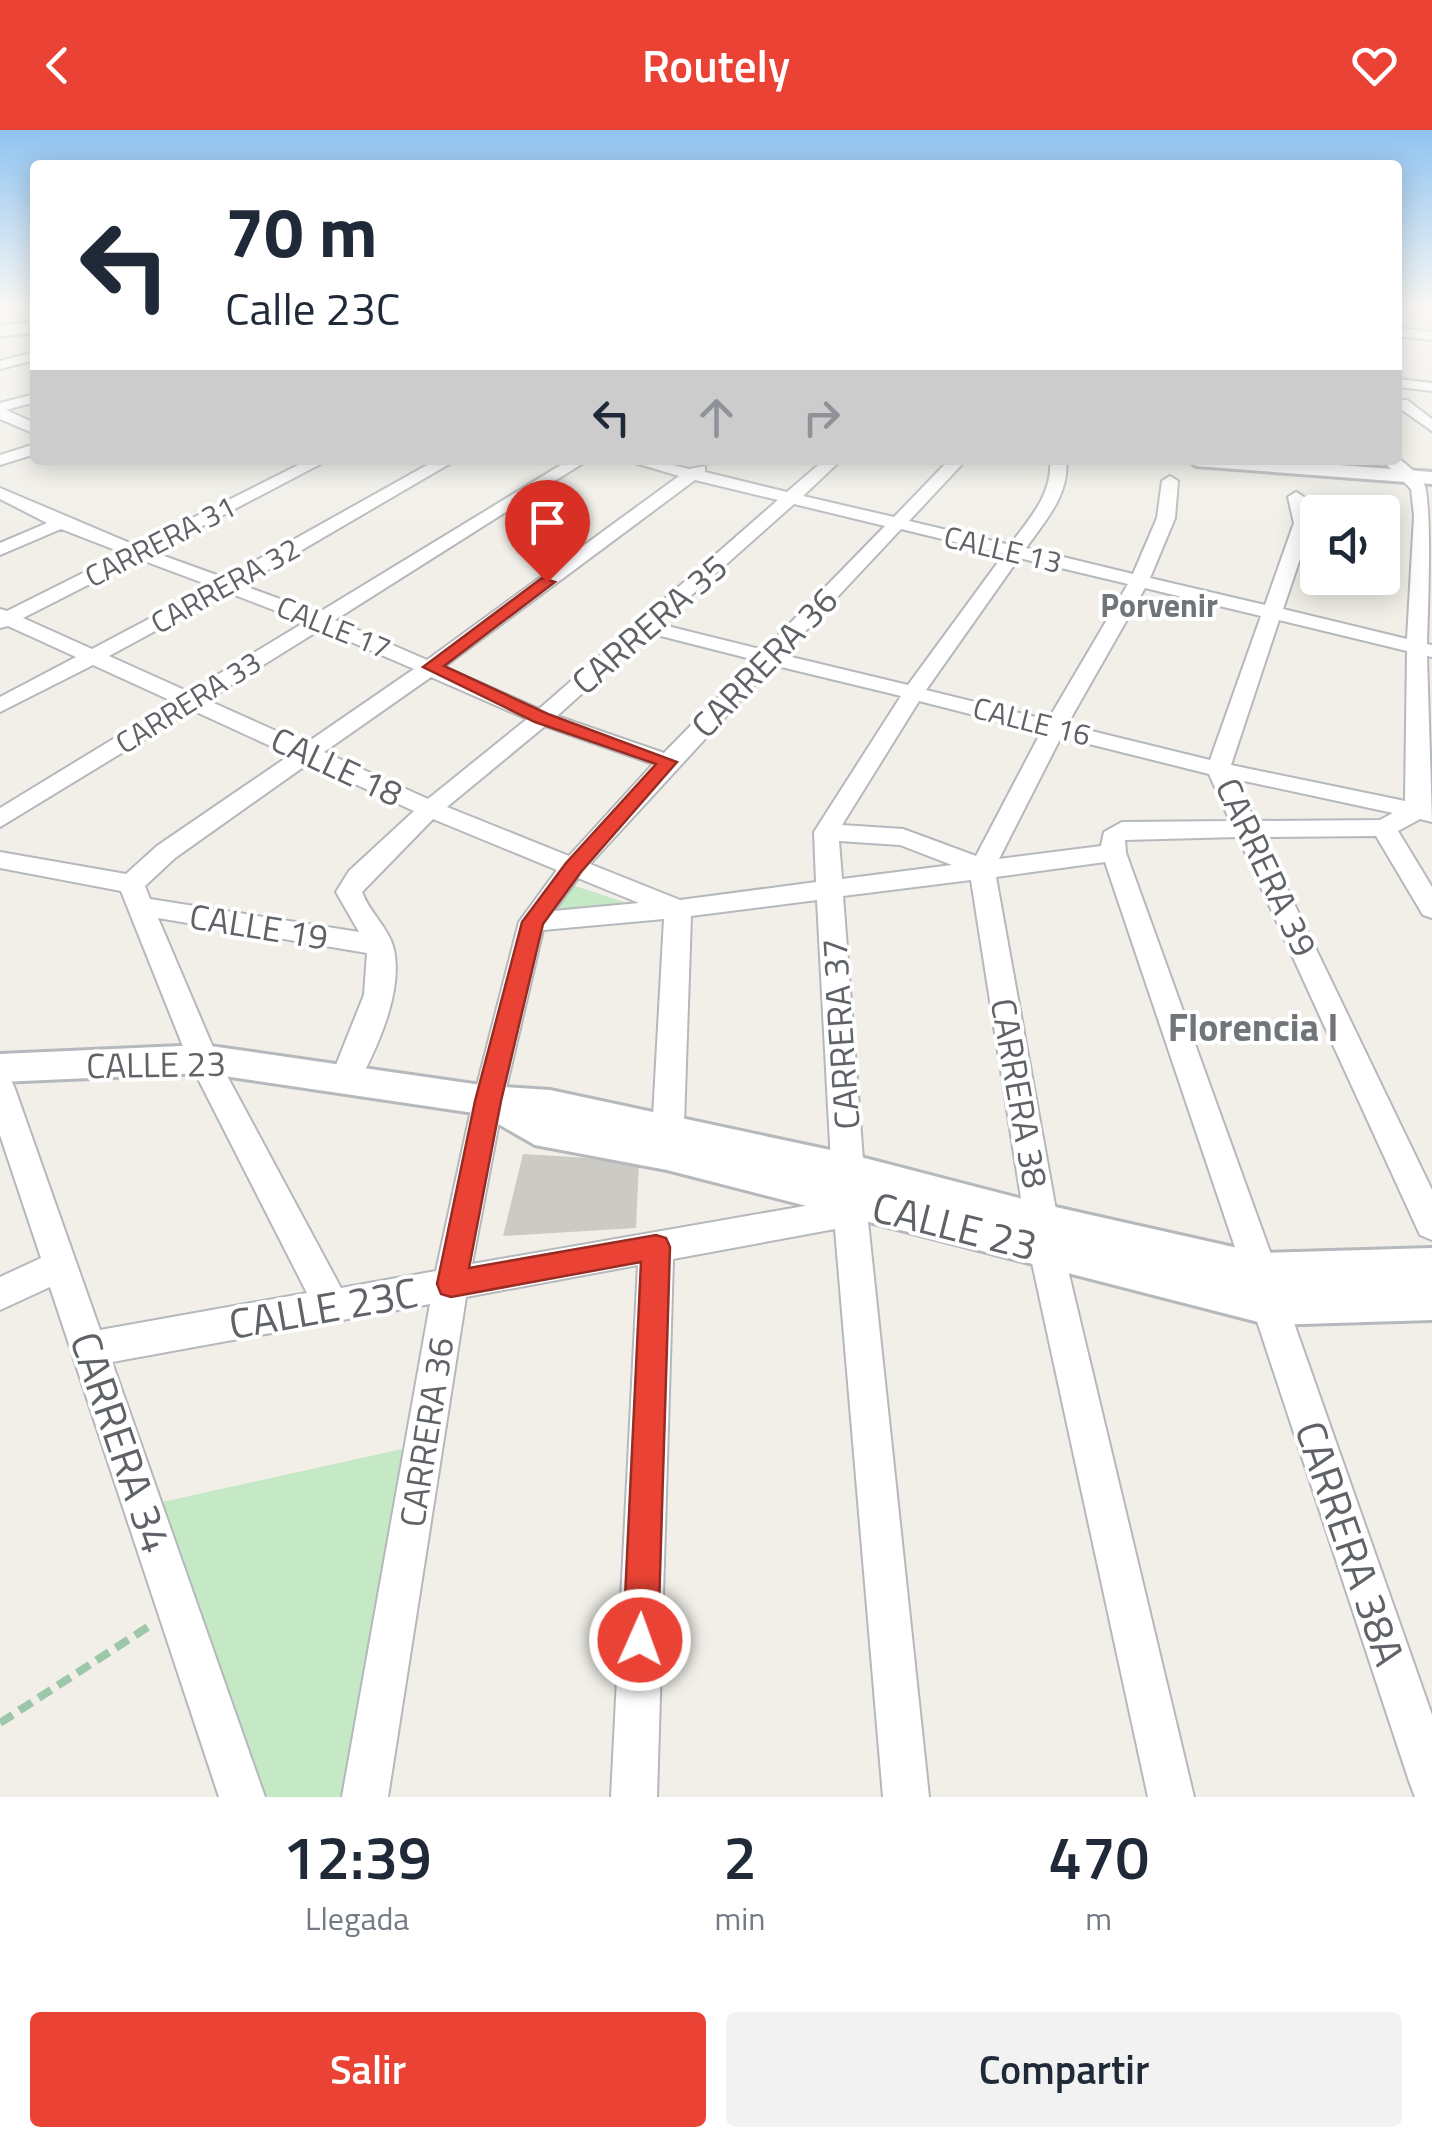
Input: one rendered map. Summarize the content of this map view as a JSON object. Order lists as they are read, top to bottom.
{
  "streets": {
    "street": [
      "CARRERA 31",
      "CALLE 13",
      "CARRERA 32",
      "CARRERA 35",
      "CALLE 17",
      "CARRERA 36",
      "CARRERA 33",
      "CALLE 16",
      "CALLE 18",
      "CARRERA 39",
      "CALLE 19",
      "CARRERA 37",
      "CALLE 23",
      "CARRERA 38",
      "CALLE 23C",
      "CARRERA 34",
      "CARRERA 38A"
    ]
  },
  "crossings": [
    ["CARRERA 31", "CALLE 17"],
    ["CARRERA 31", "CALLE 18"],
    ["CALLE 13", "CARRERA 35"],
    ["CALLE 13", "CARRERA 36"],
    ["CALLE 13", "CARRERA 39"],
    ["CARRERA 32", "CALLE 17"],
    ["CARRERA 32", "CALLE 18"],
    ["CARRERA 35", "CALLE 17"],
    ["CARRERA 35", "CALLE 16"],
    ["CARRERA 35", "CALLE 18"],
    ["CARRERA 35", "CALLE 19"],
    ["CALLE 17", "CARRERA 36"],
    ["CALLE 17", "CARRERA 33"],
    ["CARRERA 36", "CALLE 16"],
    ["CARRERA 36", "CALLE 18"],
    ["CARRERA 36", "CALLE 23"],
    ["CARRERA 36", "CALLE 23C"],
    ["CARRERA 33", "CALLE 18"],
    ["CALLE 16", "CARRERA 39"],
    ["CALLE 18", "CARRERA 37"],
    ["CALLE 18", "CARRERA 38"],
    ["CALLE 18", "CARRERA 38A"],
    ["CARRERA 37", "CALLE 23"],
    ["CARRERA 37", "CALLE 23C"],
    ["CALLE 23", "CARRERA 38"],
    ["CALLE 23", "CALLE 23C"],
    ["CALLE 23", "CARRERA 38A"],
    ["CALLE 23C", "CARRERA 34"]
  ],
  "districts": ["Porvenir", "Florencia I"],
  "page": {
    "header": "Routely",
    "turn": ["70 m", "Calle 23C"],
    "eta": [
      "12:39",
      "Llegada",
      "2",
      "min",
      "470",
      "m"
    ],
    "buttons": ["Salir", "Compartir"]
  }
}
